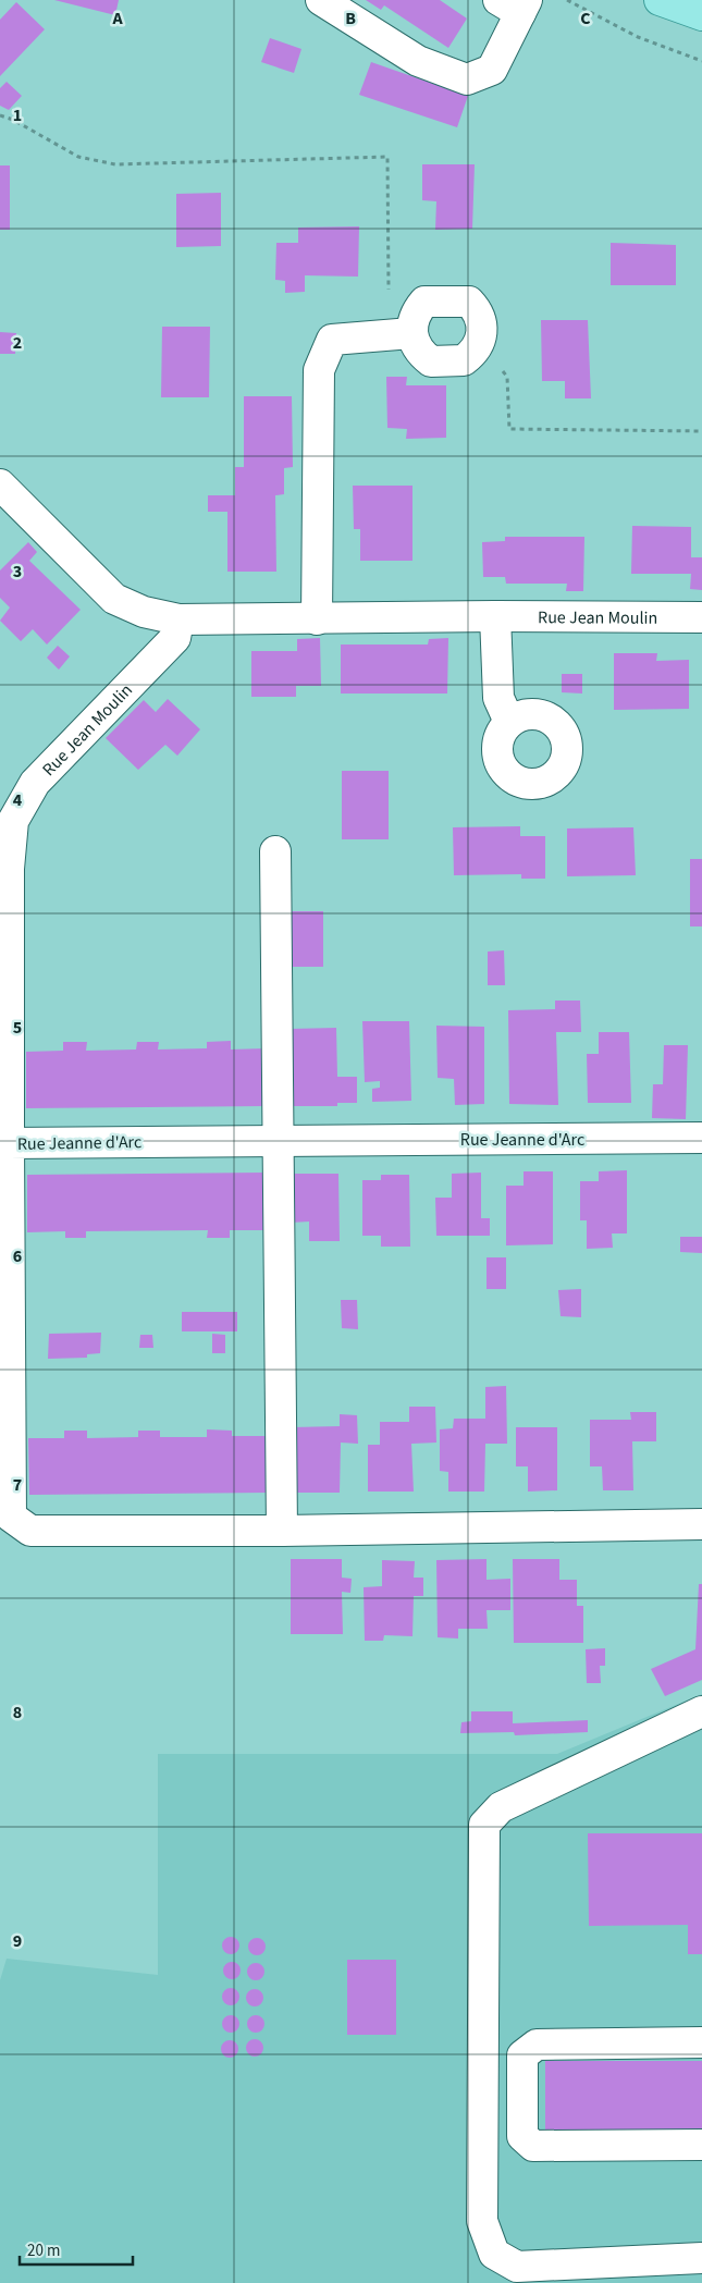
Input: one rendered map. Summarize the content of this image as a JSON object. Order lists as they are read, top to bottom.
{
  "streets": {
    "street": ["Rue Jean Moulin", "Rue Jeanne d'Arc"]
  },
  "crossings": [
    ["Rue Jean Moulin", "Rue Jeanne d'Arc"]
  ],
  "scale_bar": "20 m",
  "grid": {
    "columns": ["A", "B", "C"],
    "rows": [
      "1",
      "2",
      "3",
      "4",
      "5",
      "6",
      "7",
      "8",
      "9"
    ]
  }
}
